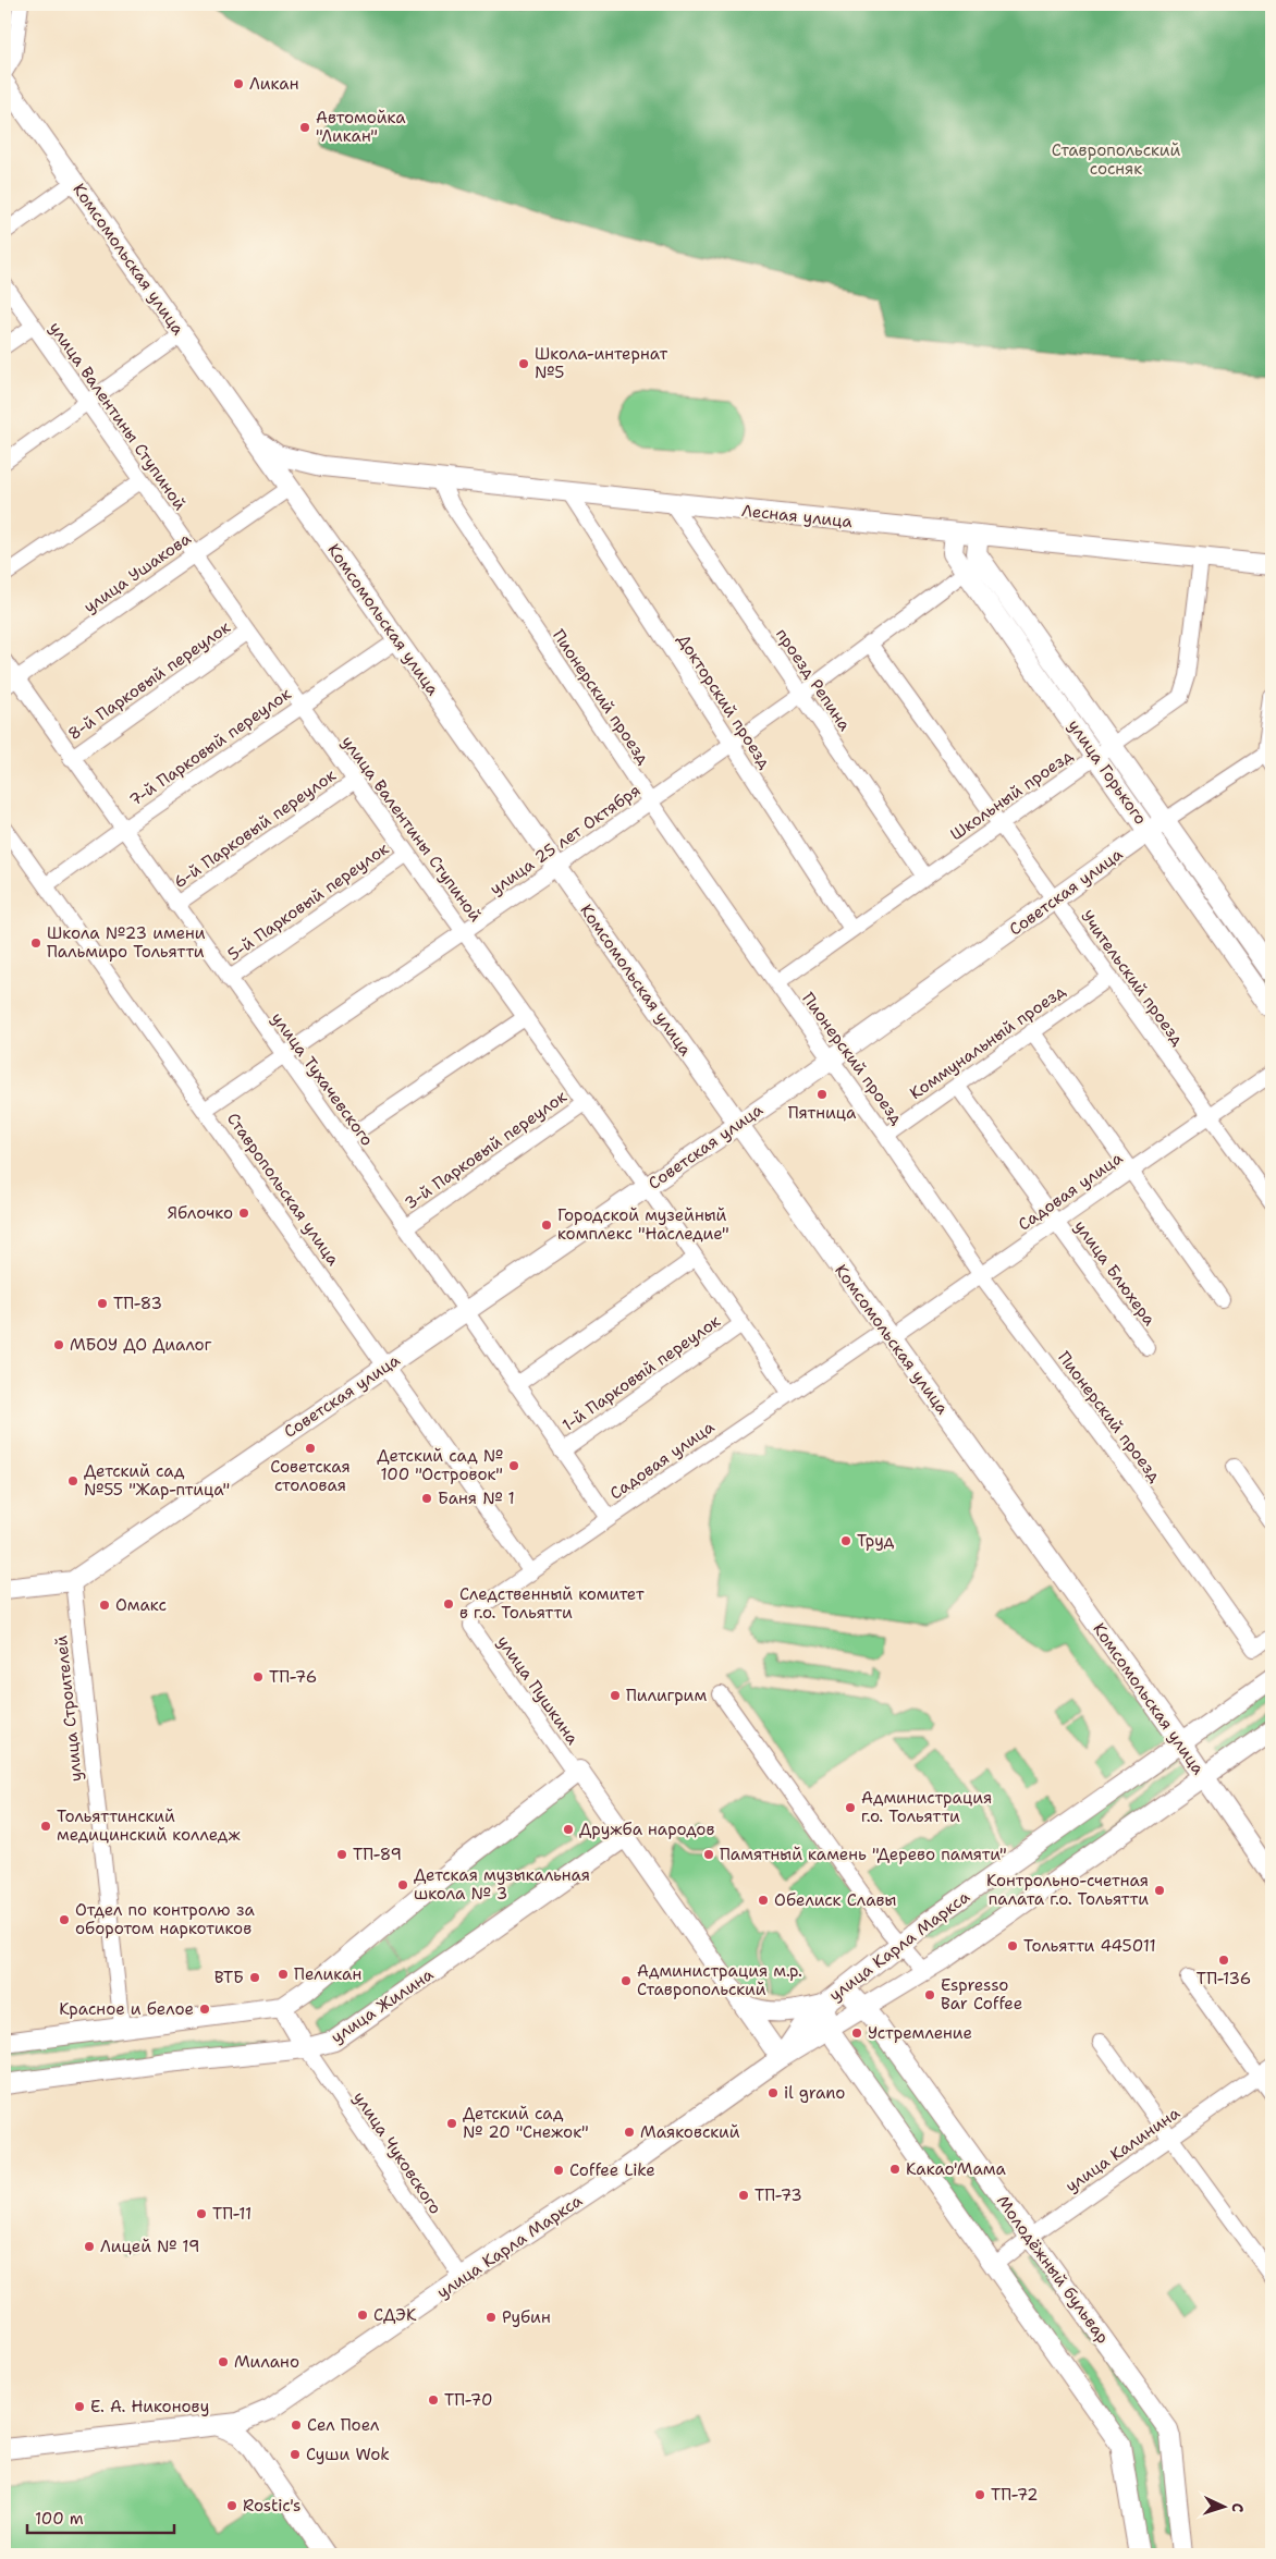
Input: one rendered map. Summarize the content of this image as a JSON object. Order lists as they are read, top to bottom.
{
  "streets": {
    "main road": [
      "Комсомольская улица",
      "Лесная улица",
      "улица Горького",
      "Советская улица",
      "улица Карла Маркса",
      "улица Жилина",
      "Молодёжный бульвар"
    ],
    "street": [
      "улица Валентины Ступиной",
      "улица Ушакова",
      "проезд Репина",
      "8-й Парковый переулок",
      "Пионерский проезд",
      "Докторский проезд",
      "7-й Парковый переулок",
      "Школьный проезд",
      "6-й Парковый переулок",
      "улица 25 лет Октября",
      "5-й Парковый переулок",
      "Учительский проезд",
      "Коммунальный проезд",
      "улица Тухачевского",
      "3-й Парковый переулок",
      "Ставропольская улица",
      "Садовая улица",
      "улица Блюхера",
      "1-й Парковый переулок",
      "улица Пушкина",
      "улица Строителей",
      "улица Калинина",
      "улица Чуковского"
    ]
  },
  "crossings": [
    ["Комсомольская улица", "Лесная улица"],
    ["Комсомольская улица", "улица Ушакова"],
    ["Комсомольская улица", "7-й Парковый переулок"],
    ["Комсомольская улица", "улица 25 лет Октября"],
    ["Комсомольская улица", "Советская улица"],
    ["Комсомольская улица", "Садовая улица"],
    ["Комсомольская улица", "улица Карла Маркса"],
    ["улица Валентины Ступиной", "улица Ушакова"],
    ["улица Валентины Ступиной", "8-й Парковый переулок"],
    ["улица Валентины Ступиной", "7-й Парковый переулок"],
    ["улица Валентины Ступиной", "6-й Парковый переулок"],
    ["улица Валентины Ступиной", "улица 25 лет Октября"],
    ["улица Валентины Ступиной", "Советская улица"],
    ["улица Валентины Ступиной", "5-й Парковый переулок"],
    ["улица Валентины Ступиной", "3-й Парковый переулок"],
    ["улица Валентины Ступиной", "Садовая улица"],
    ["улица Валентины Ступиной", "1-й Парковый переулок"],
    ["Лесная улица", "проезд Репина"],
    ["Лесная улица", "Пионерский проезд"],
    ["Лесная улица", "Докторский проезд"],
    ["Лесная улица", "улица Горького"],
    ["Лесная улица", "Школьный проезд"],
    ["улица Ушакова", "улица Тухачевского"],
    ["проезд Репина", "Школьный проезд"],
    ["проезд Репина", "улица 25 лет Октября"],
    ["8-й Парковый переулок", "улица Тухачевского"],
    ["Пионерский проезд", "Школьный проезд"],
    ["Пионерский проезд", "улица 25 лет Октября"],
    ["Пионерский проезд", "Советская улица"],
    ["Пионерский проезд", "Коммунальный проезд"],
    ["Пионерский проезд", "Садовая улица"],
    ["Докторский проезд", "Школьный проезд"],
    ["Докторский проезд", "улица 25 лет Октября"],
    ["7-й Парковый переулок", "улица Тухачевского"],
    ["7-й Парковый переулок", "Ставропольская улица"],
    ["улица Горького", "Школьный проезд"],
    ["улица Горького", "улица 25 лет Октября"],
    ["улица Горького", "Советская улица"],
    ["Школьный проезд", "Учительский проезд"],
    ["6-й Парковый переулок", "улица Тухачевского"],
    ["улица 25 лет Октября", "Учительский проезд"],
    ["улица 25 лет Октября", "улица Тухачевского"],
    ["улица 25 лет Октября", "Ставропольская улица"],
    ["Советская улица", "Учительский проезд"],
    ["Советская улица", "улица Тухачевского"],
    ["Советская улица", "Ставропольская улица"],
    ["Советская улица", "улица Строителей"],
    ["5-й Парковый переулок", "улица Тухачевского"],
    ["Учительский проезд", "Коммунальный проезд"],
    ["Учительский проезд", "Садовая улица"],
    ["Коммунальный проезд", "улица Блюхера"],
    ["улица Тухачевского", "3-й Парковый переулок"],
    ["улица Тухачевского", "Садовая улица"],
    ["улица Тухачевского", "1-й Парковый переулок"],
    ["Ставропольская улица", "Садовая улица"],
    ["Садовая улица", "улица Блюхера"],
    ["Садовая улица", "улица Пушкина"],
    ["улица Карла Маркса", "улица Чуковского"],
    ["улица Карла Маркса", "Молодёжный бульвар"],
    ["улица Жилина", "улица Чуковского"],
    ["улица Калинина", "Молодёжный бульвар"]
  ],
  "parks": ["Ставропольский сосняк"],
  "places": [
    "Ликан",
    "Автомойка \"Ликан\"",
    "Школа-интернат №5",
    "Школа №23 имени Пальмиро Тольятти",
    "Пятница",
    "Яблочко",
    "Городской музейный комплекс \"Наследие\"",
    "ТП-83",
    "МБОУ ДО Диалог",
    "Советская столовая",
    "Детский сад № 100 \"Островок\"",
    "Детский сад №55 \"Жар-птица\"",
    "Баня № 1",
    "Труд",
    "Следственный комитет в г.о. Тольятти",
    "Омакс",
    "ТП-76",
    "Пилигрим",
    "Администрация г.о. Тольятти",
    "Тольяттинский медицинский колледж",
    "Дружба народов",
    "ТП-89",
    "Памятный камень \"Дерево памяти\"",
    "Детская музыкальная школа № 3",
    "Контрольно-счетная палата г.о. Тольятти",
    "Обелиск Славы",
    "Отдел по контролю за оборотом наркотиков",
    "Тольятти 445011",
    "ТП-136",
    "Пеликан",
    "ВТБ",
    "Администрация м.р. Ставропольский",
    "Espresso Bar Coffee",
    "Красное и белое",
    "Устремление",
    "il grano",
    "Детский сад № 20 \"Снежок\"",
    "Маяковский",
    "Какао'Мама",
    "Coffee Like",
    "ТП-73",
    "ТП-11",
    "Лицей № 19",
    "СДЭК",
    "Рубин",
    "Милано",
    "ТП-70",
    "Е. А. Никонову",
    "Сел Поел",
    "Суши Wok",
    "ТП-72",
    "Rostic's"
  ],
  "scale_bar": "100 m",
  "north": "right"
}
